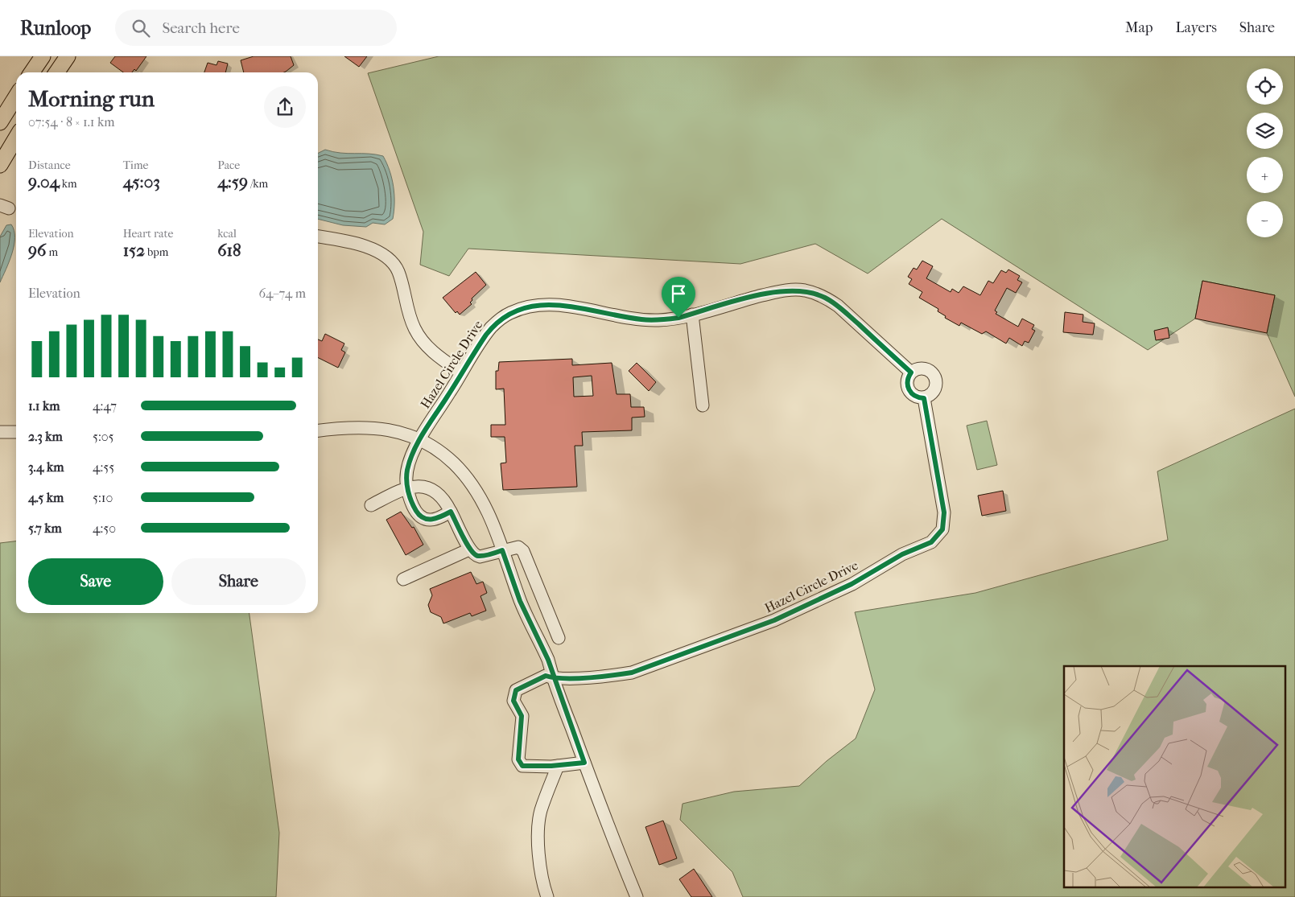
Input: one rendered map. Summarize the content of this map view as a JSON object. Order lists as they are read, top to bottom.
{
  "streets": {
    "street": ["Hazel Circle Drive"]
  },
  "page": {
    "header": "Runloop",
    "search": "Search here",
    "nav": ["Map", "Layers", "Share"],
    "map_buttons": ["+", "−"],
    "heading": ["Morning run", "07:54 · 8 × 1.1 km"],
    "stats": [
      ["Distance", "9.04 km"],
      ["Time", "45:03"],
      ["Pace", "4:59 /km"],
      ["Elevation", "96 m"],
      ["Heart rate", "152 bpm"],
      ["kcal", "618"]
    ],
    "chart": ["Elevation", "64–74 m"],
    "list": [
      {
        "name": "1.1 km",
        "note": "4:47"
      },
      {
        "name": "2.3 km",
        "note": "5:05"
      },
      {
        "name": "3.4 km",
        "note": "4:55"
      },
      {
        "name": "4.5 km",
        "note": "5:10"
      },
      {
        "name": "5.7 km",
        "note": "4:50"
      }
    ],
    "buttons": ["Save", "Share"]
  }
}
